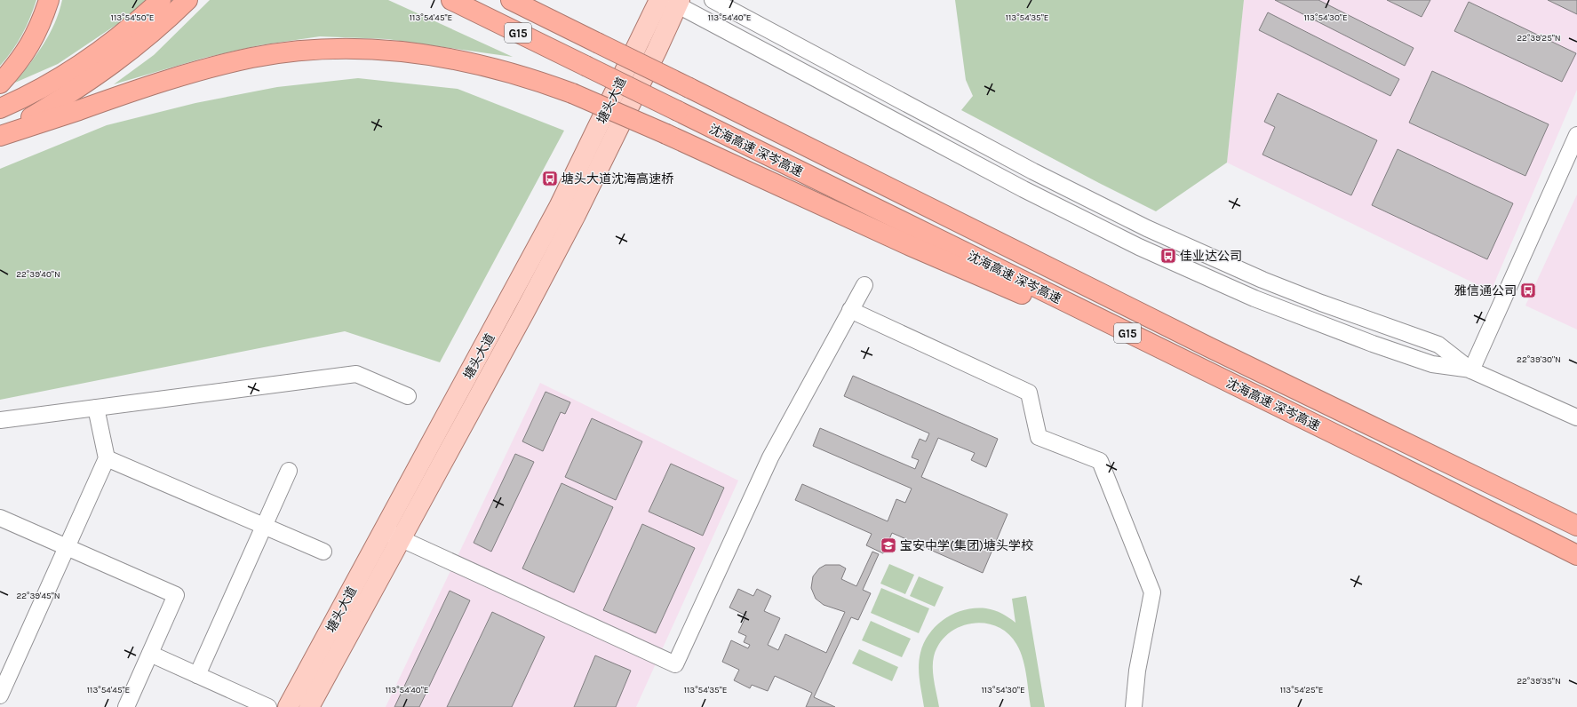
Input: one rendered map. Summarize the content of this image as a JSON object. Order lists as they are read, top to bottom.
{
  "streets": {
    "highway": ["G15", "沈海高速 深岑高速"],
    "main road": ["塘头大道"]
  },
  "places": {
    "bus stop": ["塘头大道沈海高速桥", "佳业达公司", "雅信通公司"],
    "school or university": ["宝安中学(集团)塘头学校"]
  },
  "coordinates": [
    "113°54'50\"E",
    "113°54'45\"E",
    "113°54'40\"E",
    "113°54'35\"E",
    "113°54'30\"E",
    "22°39'25\"N",
    "22°39'40\"N",
    "22°39'30\"N",
    "22°39'45\"N",
    "22°39'35\"N",
    "113°54'25\"E"
  ]
}
